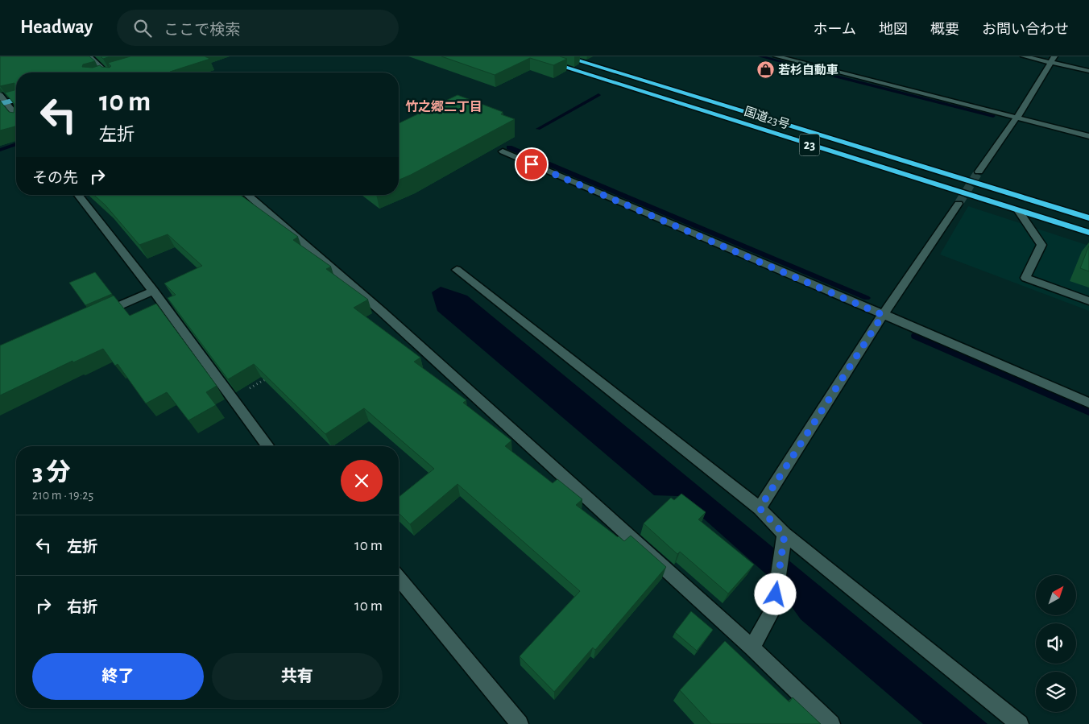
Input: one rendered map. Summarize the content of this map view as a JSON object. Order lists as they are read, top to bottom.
{
  "streets": {
    "highway": ["国道23号", "23"]
  },
  "districts": ["竹之郷二丁目"],
  "places": {
    "shop": ["若杉自動車"]
  },
  "north": "top right",
  "page": {
    "header": "Headway",
    "search": "ここで検索",
    "nav": [
      "ホーム",
      "地図",
      "概要",
      "お問い合わせ"
    ],
    "turn": ["10 m", "左折"],
    "then": "その先",
    "heading": ["3 分", "210 m · 19:25"],
    "list": [
      {
        "name": "左折",
        "value": "10 m"
      },
      {
        "name": "右折",
        "value": "10 m"
      }
    ],
    "buttons": ["終了", "共有"]
  }
}
